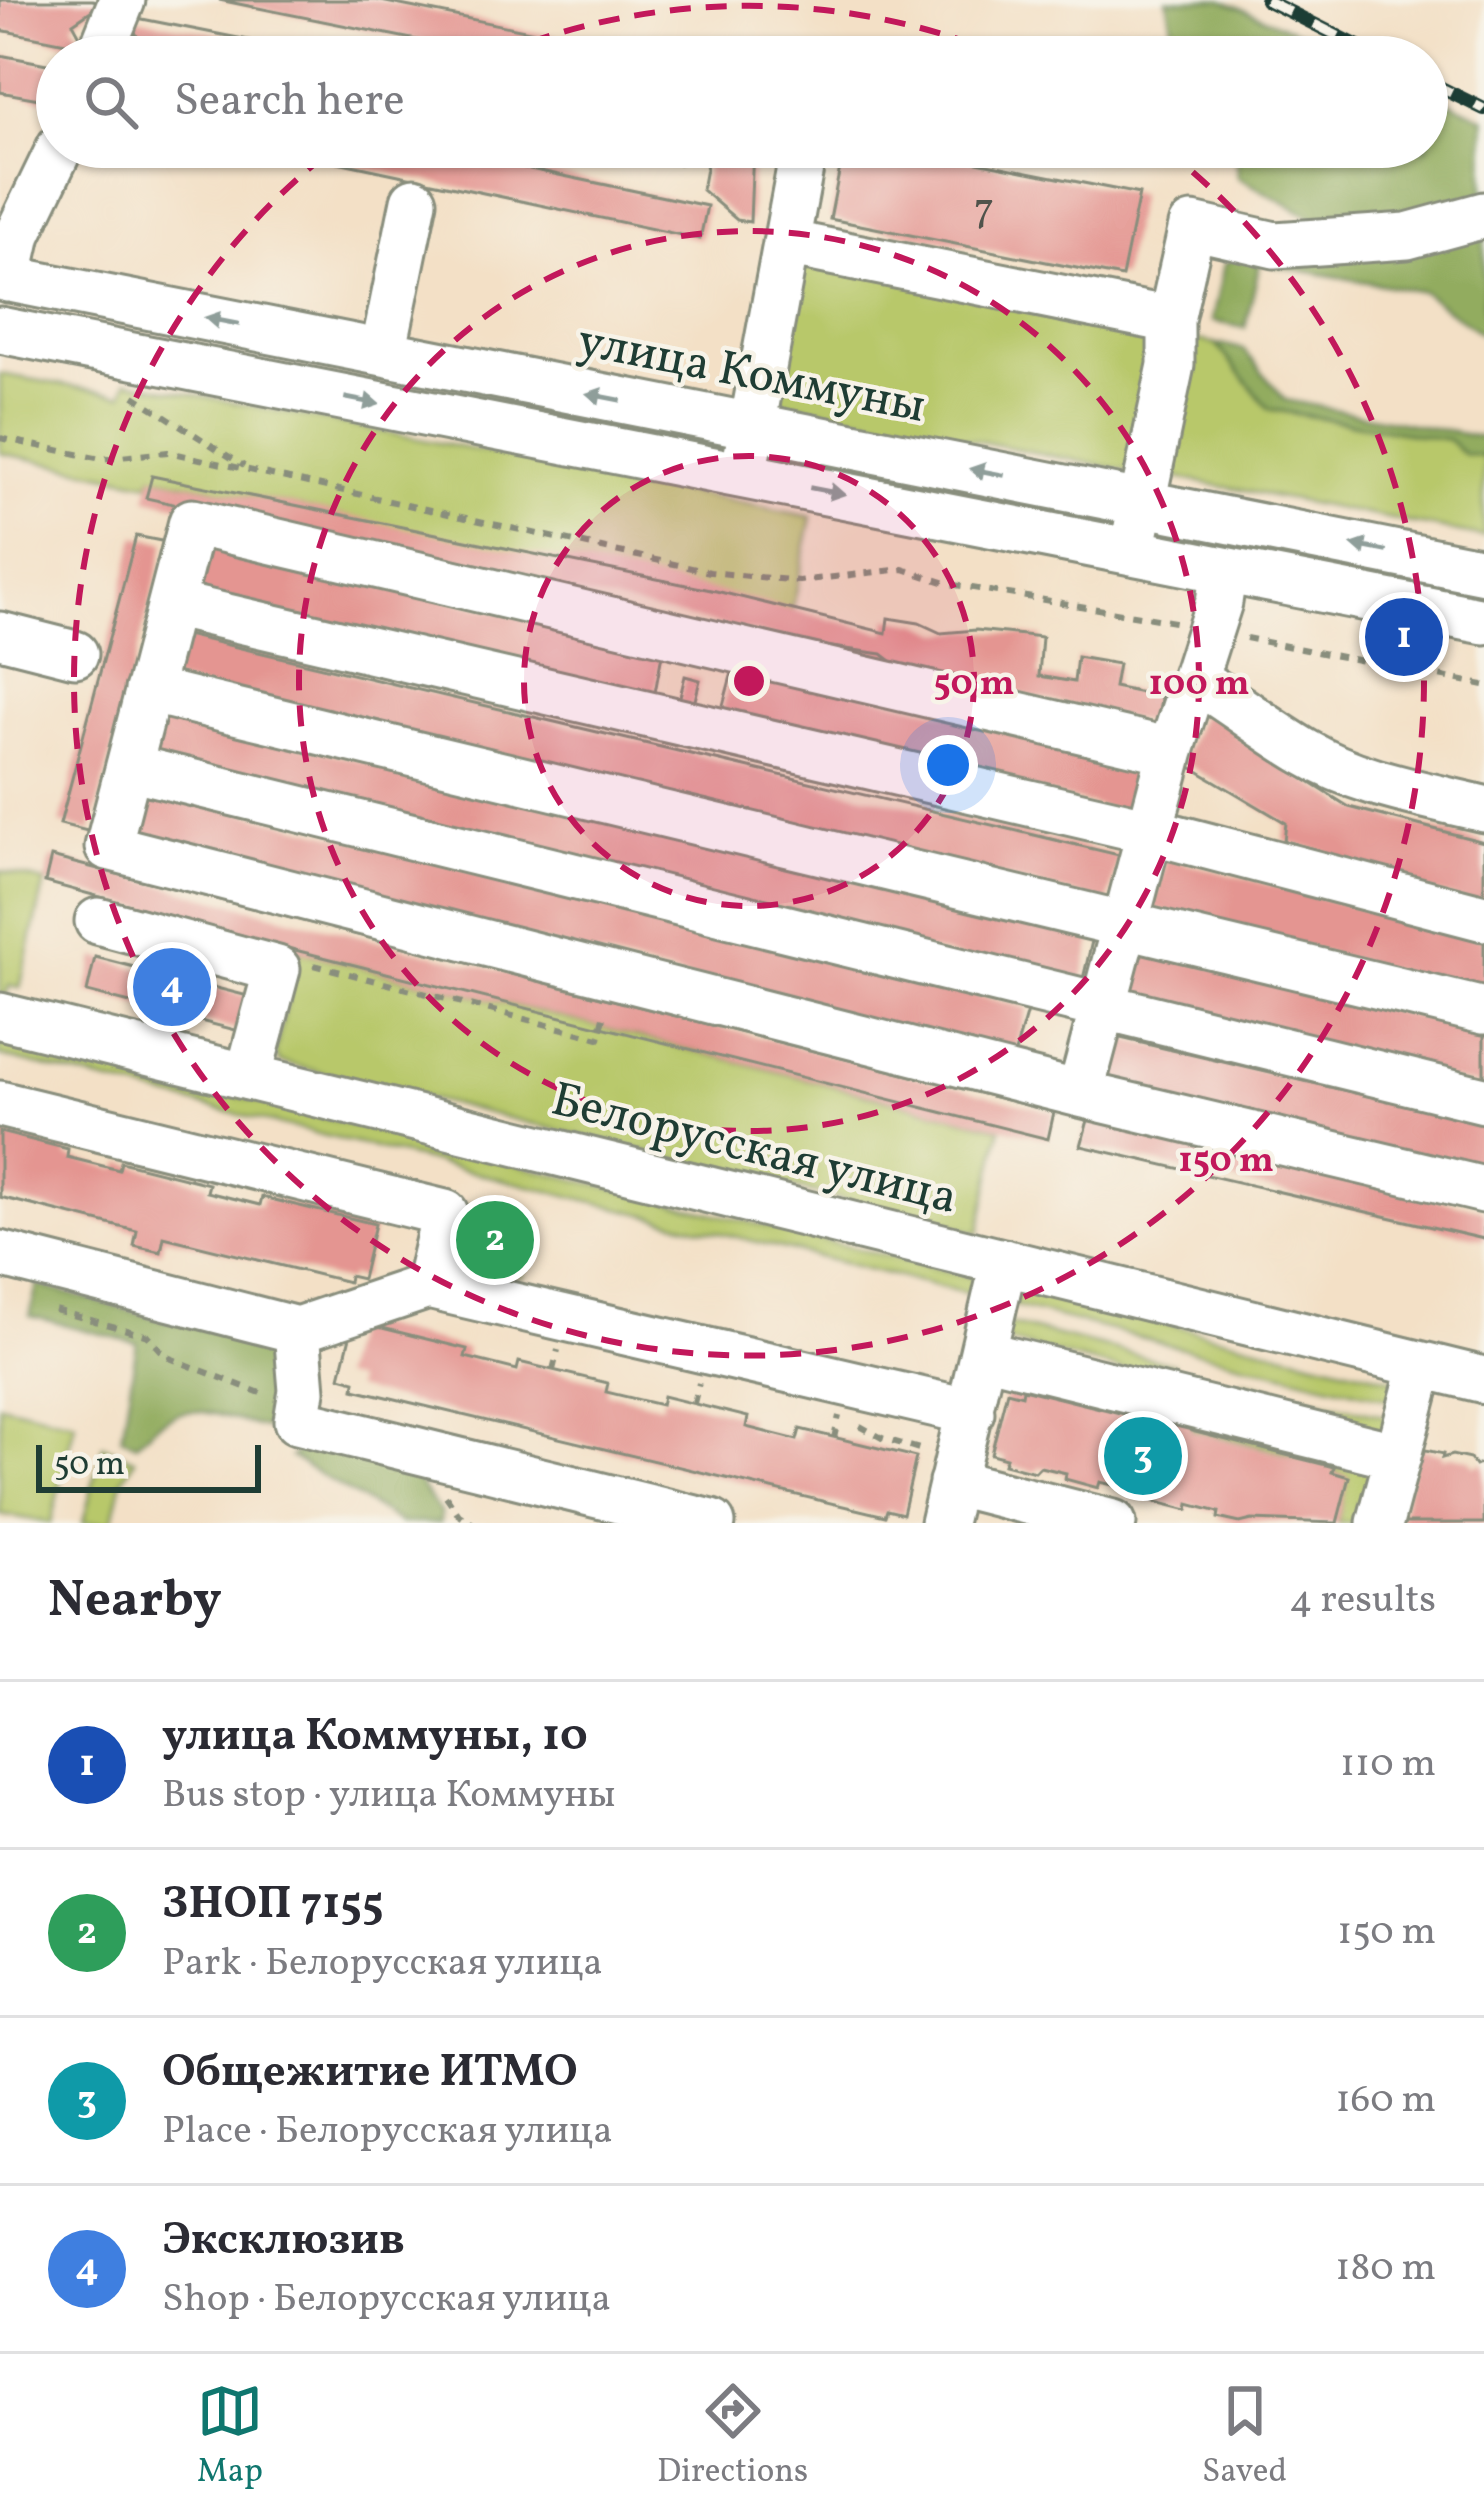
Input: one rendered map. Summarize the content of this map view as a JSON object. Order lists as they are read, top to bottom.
{
  "streets": {
    "street": ["улица Коммуны", "Белорусская улица"]
  },
  "house_numbers": ["7"],
  "scale_bar": "50 m",
  "page": {
    "search": "Search here",
    "pins": [
      "1",
      "4",
      "2",
      "3"
    ],
    "scale": "50 m",
    "heading": ["Nearby", "4 results"],
    "list": [
      {
        "mark": "1",
        "name": "улица Коммуны, 10",
        "note": "Bus stop · улица Коммуны",
        "value": "110 m"
      },
      {
        "mark": "2",
        "name": "ЗНОП 7155",
        "note": "Park · Белорусская улица",
        "value": "150 m"
      },
      {
        "mark": "3",
        "name": "Общежитие ИТМО",
        "note": "Place · Белорусская улица",
        "value": "160 m"
      },
      {
        "mark": "4",
        "name": "Эксклюзив",
        "note": "Shop · Белорусская улица",
        "value": "180 m"
      }
    ],
    "nav": ["Map", "Directions", "Saved"]
  },
  "rings": ["50 m", "100 m", "150 m"]
}
